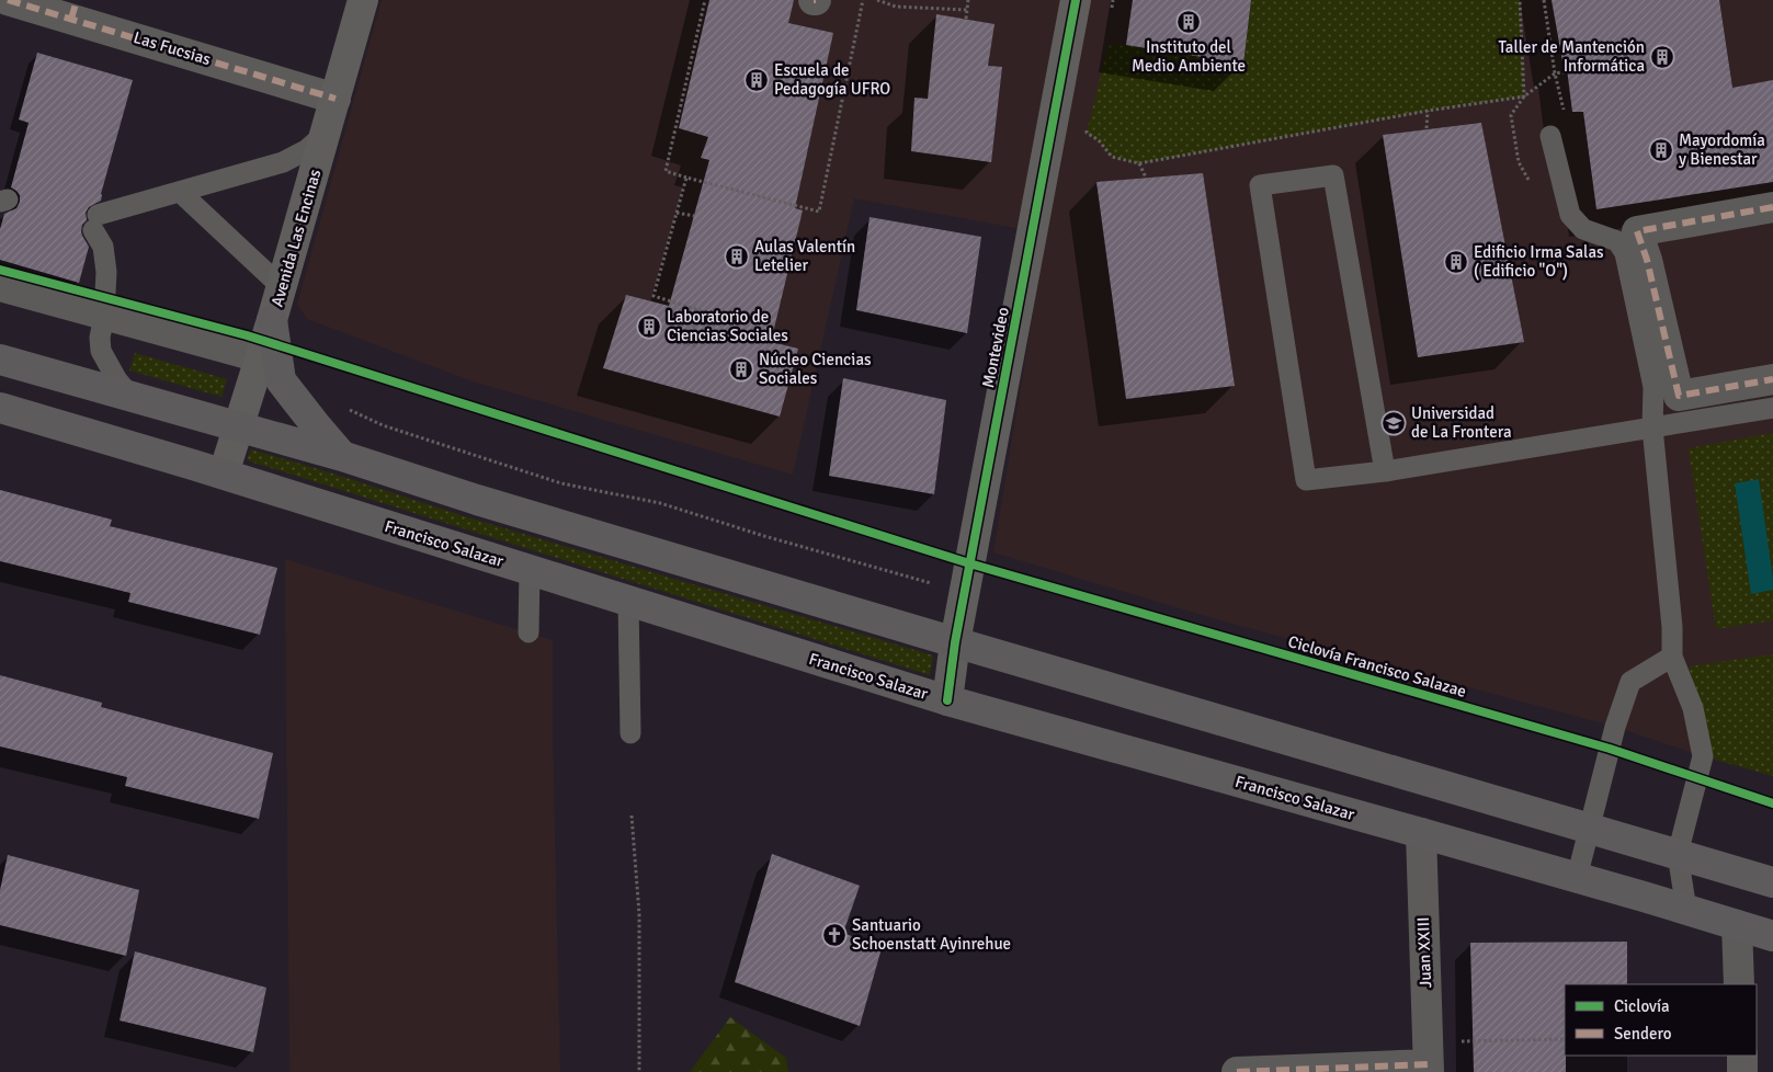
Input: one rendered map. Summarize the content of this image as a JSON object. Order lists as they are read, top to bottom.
{
  "streets": {
    "main road": ["Francisco Salazar"],
    "street": [
      "Las Fucsias",
      "Avenida Las Encinas",
      "Montevideo",
      "Juan XXIII"
    ],
    "cycle path": ["Ciclovía Francisco Salazae"]
  },
  "crossings": [
    ["Las Fucsias", "Avenida Las Encinas"],
    ["Avenida Las Encinas", "Francisco Salazar"],
    ["Montevideo", "Francisco Salazar"],
    ["Francisco Salazar", "Juan XXIII"]
  ],
  "places": {
    "building": [
      "Instituto del Medio Ambiente",
      "Taller de Mantención Informática",
      "Escuela de Pedagogía UFRO",
      "Mayordomía y Bienestar",
      "Aulas Valentín Letelier",
      "Edificio Irma Salas ( Edificio \"O\")",
      "Laboratorio de Ciencias Sociales",
      "Núcleo Ciencias Sociales"
    ],
    "school or university": ["Universidad de La Frontera"],
    "church": ["Santuario Schoenstatt Ayinrehue"]
  },
  "legend": ["Ciclovía", "Sendero"]
}
